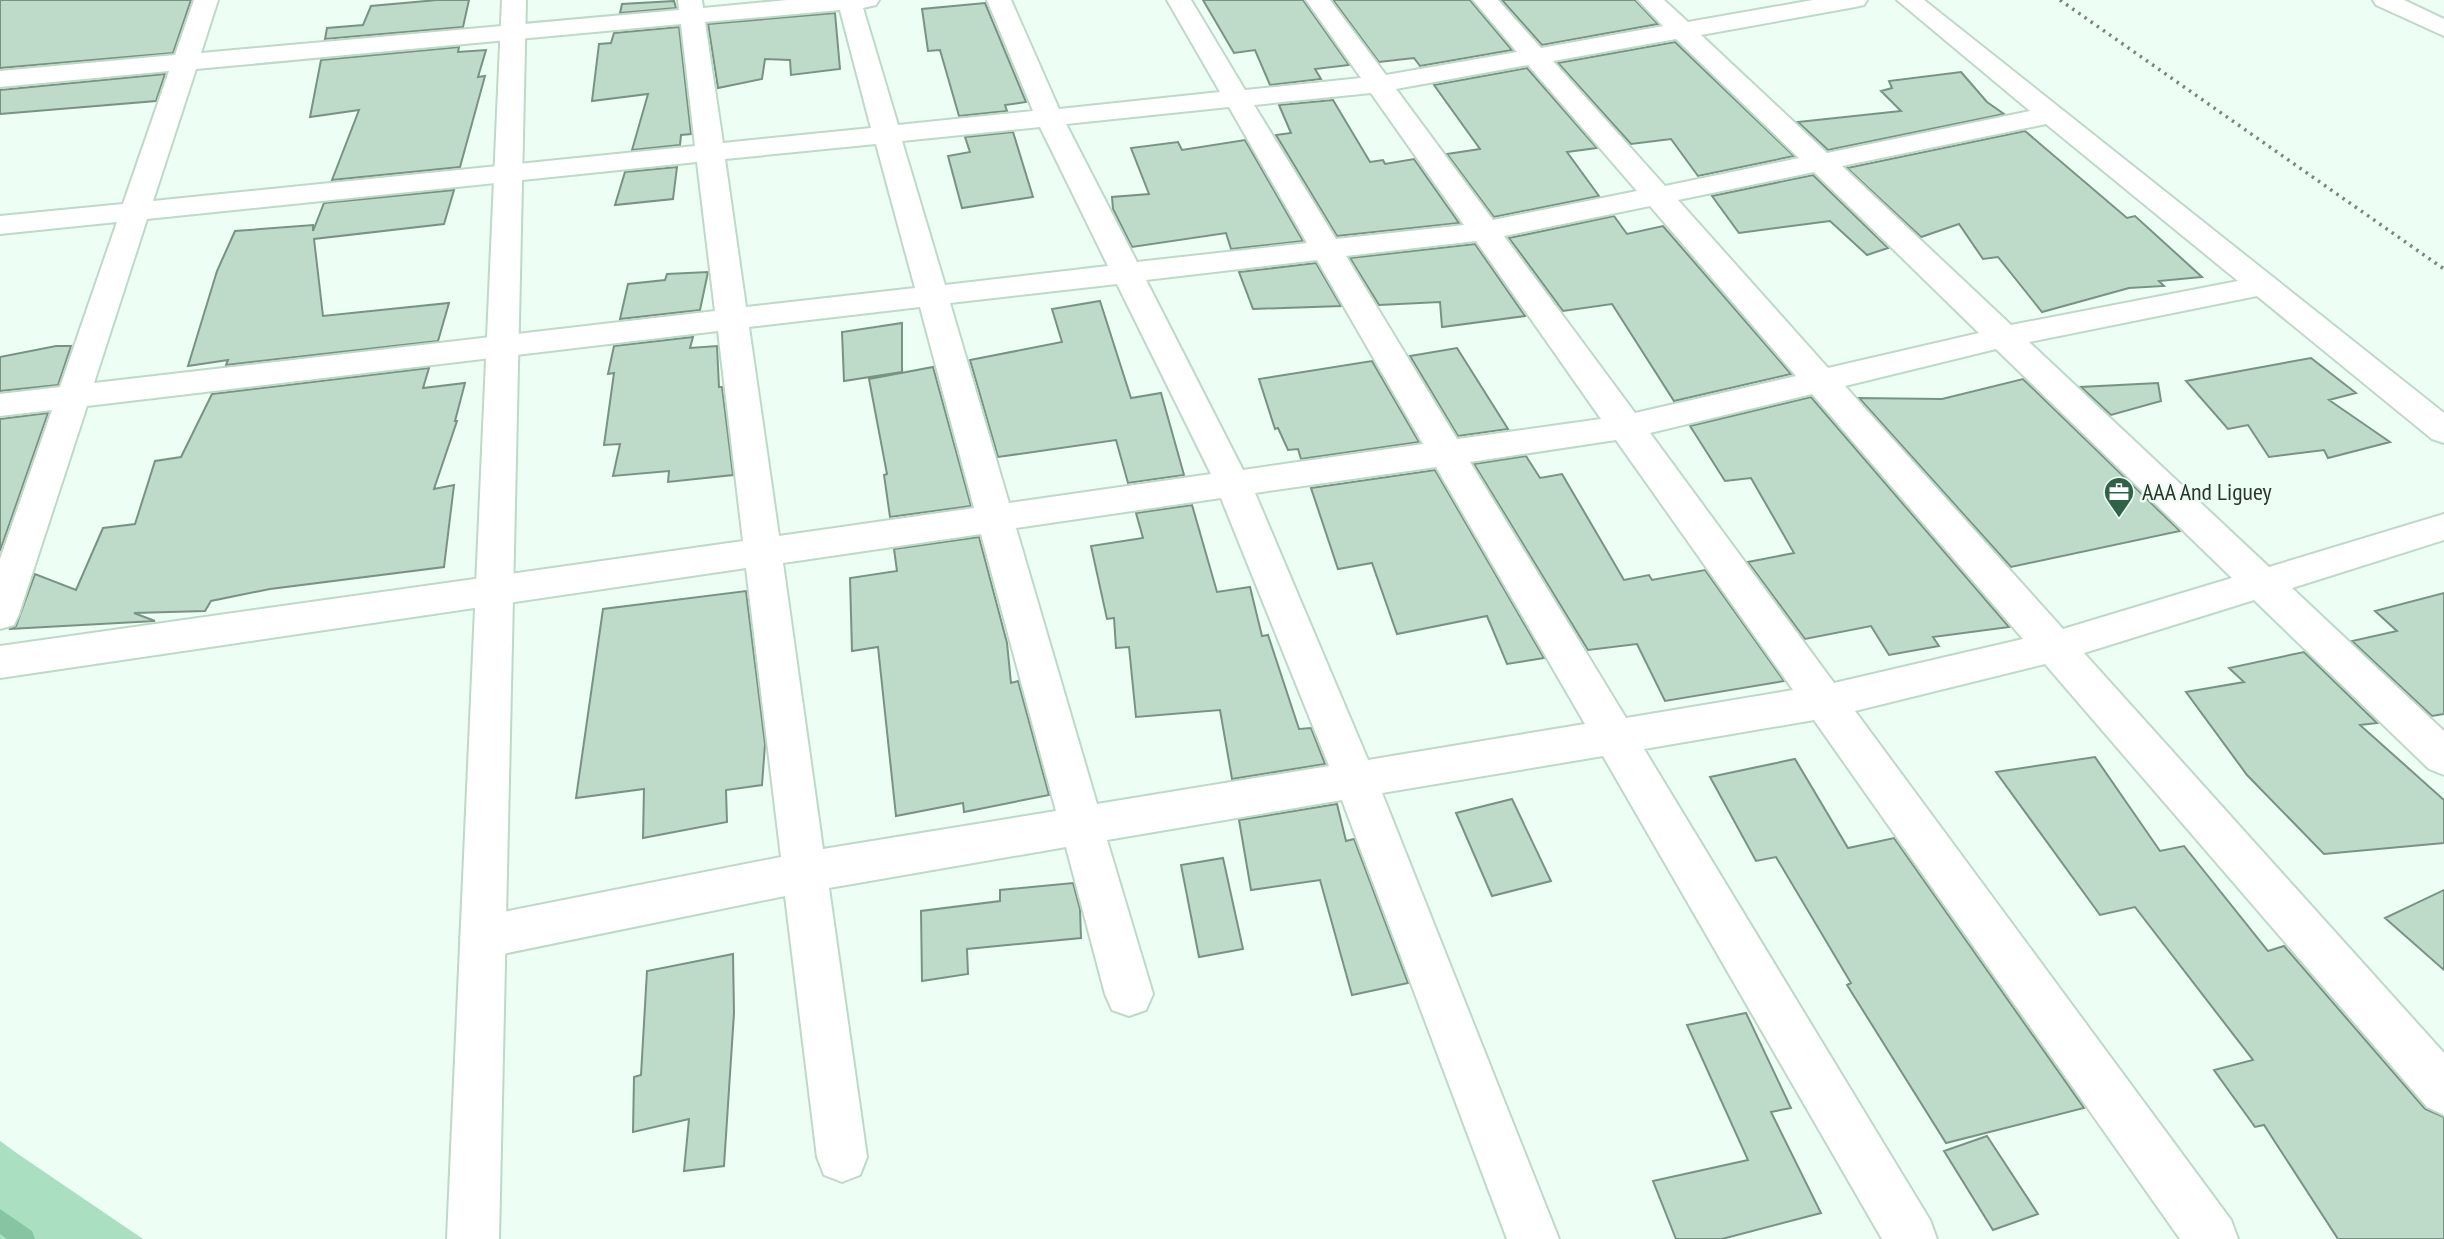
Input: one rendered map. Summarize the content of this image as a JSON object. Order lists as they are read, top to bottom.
{
  "places": {
    "office": ["AAA And Liguey"]
  }
}
